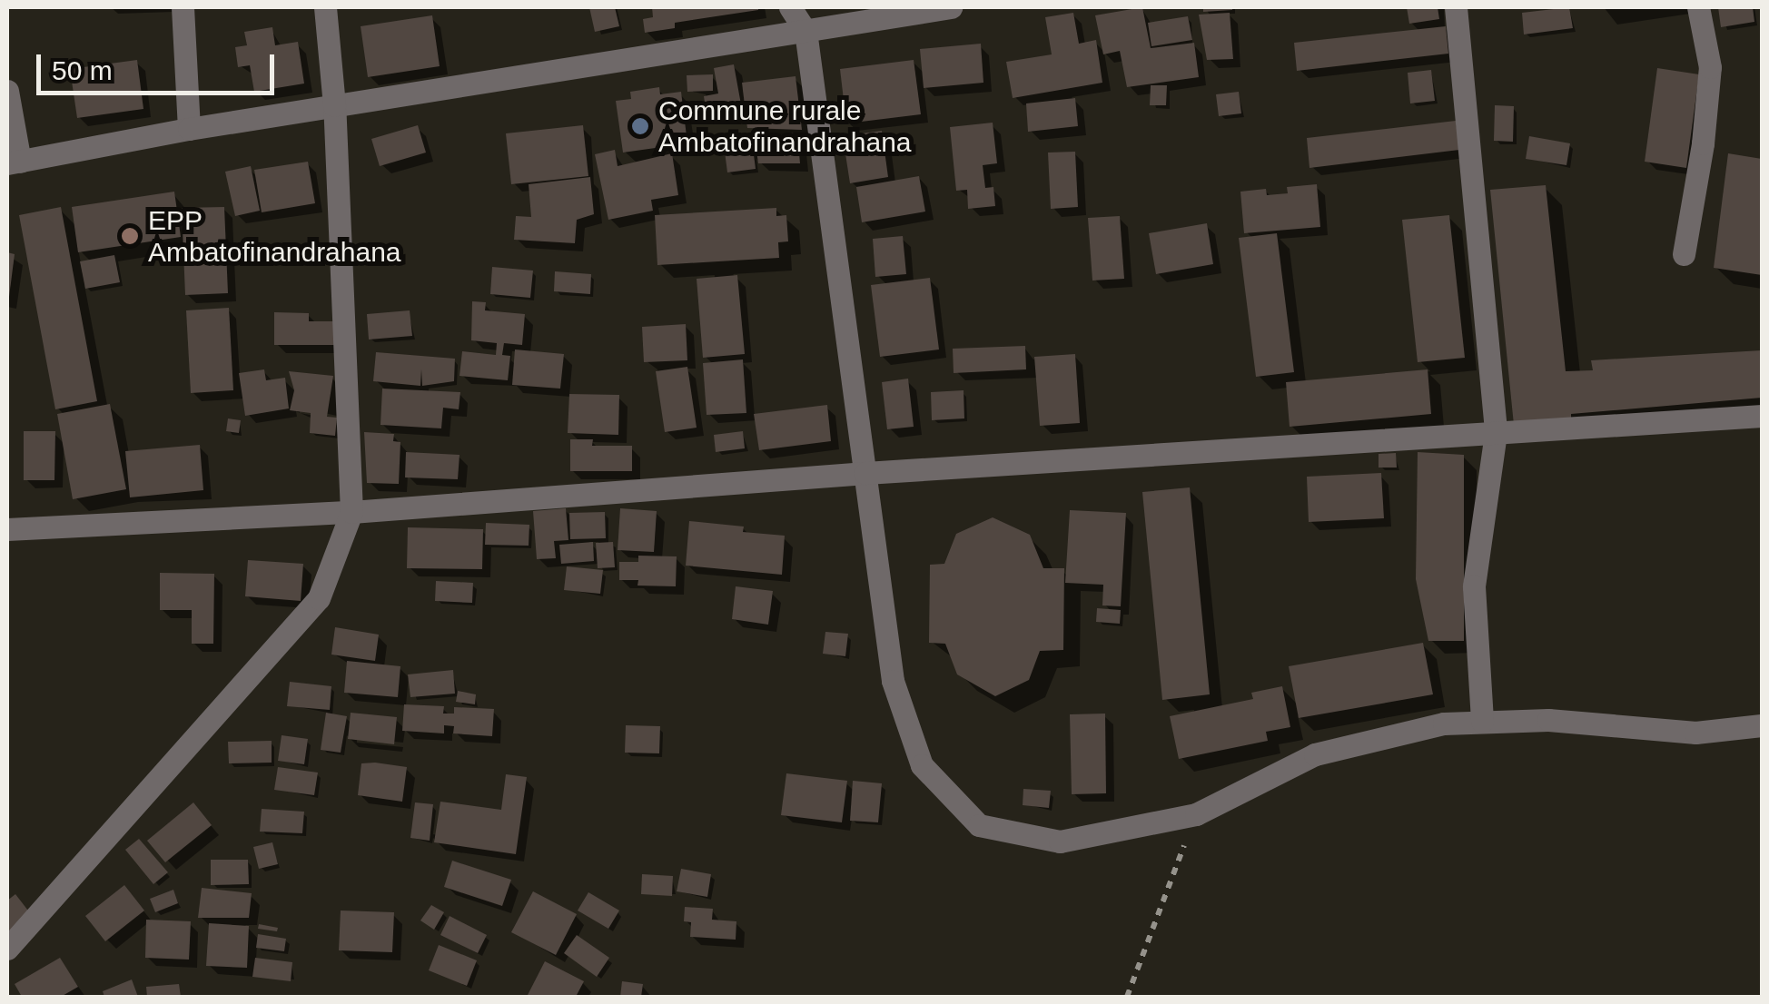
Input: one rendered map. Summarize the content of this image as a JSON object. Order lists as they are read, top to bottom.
{
  "places": ["Commune rurale Ambatofinandrahana", "EPP Ambatofinandrahana"],
  "scale_bar": "50 m"
}
